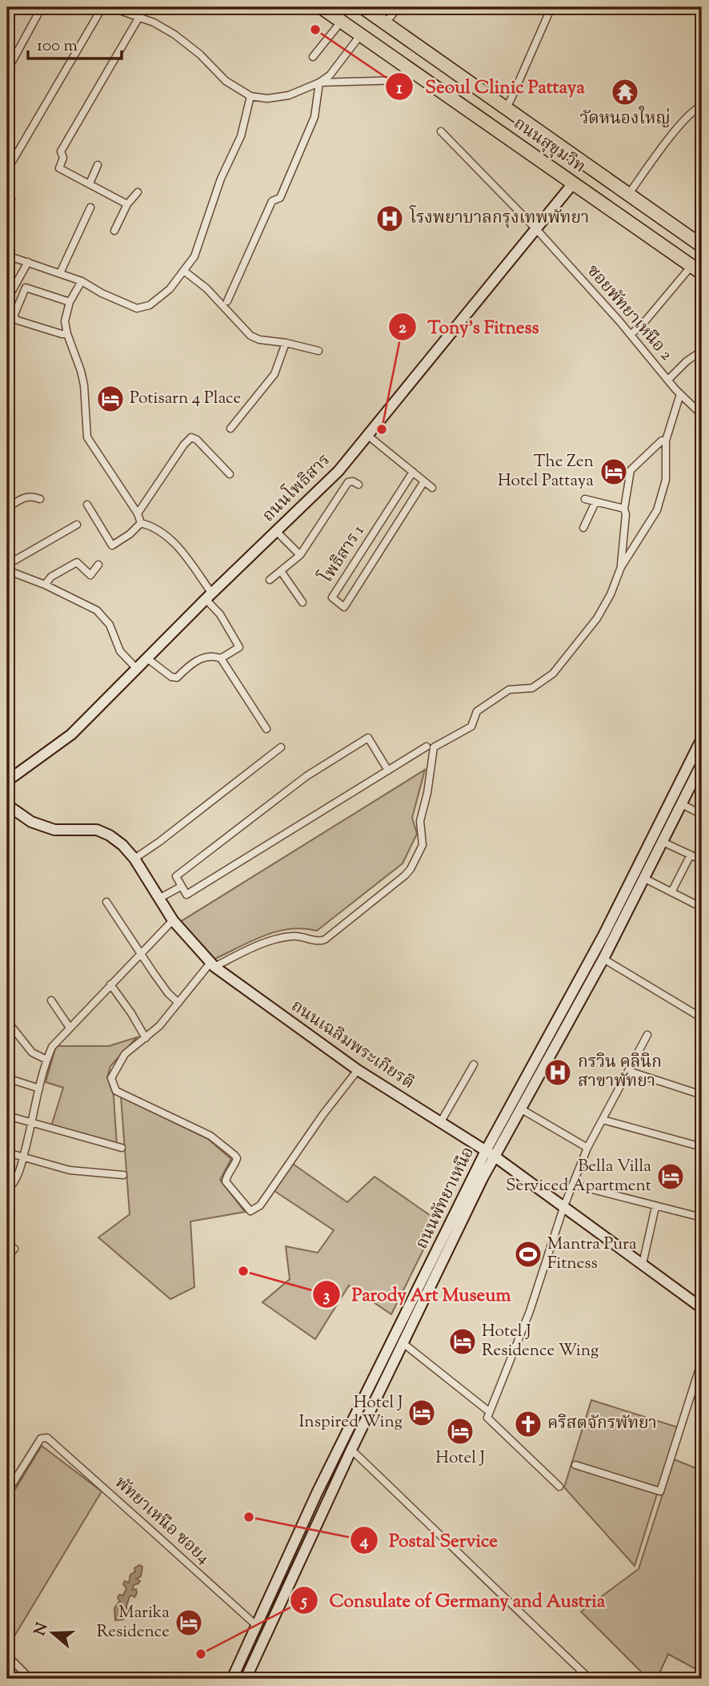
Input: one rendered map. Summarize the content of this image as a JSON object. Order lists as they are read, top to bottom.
{
  "streets": {
    "highway": ["ถนนสุขุมวิท"],
    "main road": ["ถนนโพธิสาร", "ถนนเฉลิมพระเกียรติ", "ถนนพัทยาเหนือ"],
    "street": ["ซอยพัทยาเหนือ 2", "โพธิสาร 1", "พัทยาเหนือ ซอย4"]
  },
  "crossings": [
    ["ถนนสุขุมวิท", "ถนนโพธิสาร"],
    ["ซอยพัทยาเหนือ 2", "ถนนโพธิสาร"],
    ["ถนนเฉลิมพระเกียรติ", "ถนนพัทยาเหนือ"],
    ["ถนนพัทยาเหนือ", "พัทยาเหนือ ซอย4"]
  ],
  "places": {
    "other": [
      "Seoul Clinic Pattaya",
      "Tony's Fitness",
      "Parody Art Museum",
      "Postal Service",
      "Consulate of Germany and Austria"
    ],
    "temple": ["วัดหนองใหญ่"],
    "hospital": ["โรงพยาบาลกรุงเทพพัทยา", "กรวิน คลินิก สาขาพัทยา"],
    "hotel": [
      "Potisarn 4 Place",
      "The Zen Hotel Pattaya",
      "Bella Villa Serviced Apartment",
      "Hotel J Residence Wing",
      "Hotel J Inspired Wing",
      "Hotel J",
      "Marika Residence"
    ],
    "sports": ["Mantra Pura Fitness"],
    "church": ["คริสตจักรพัทยา"]
  },
  "scale_bar": "100 m",
  "north": "left"
}
